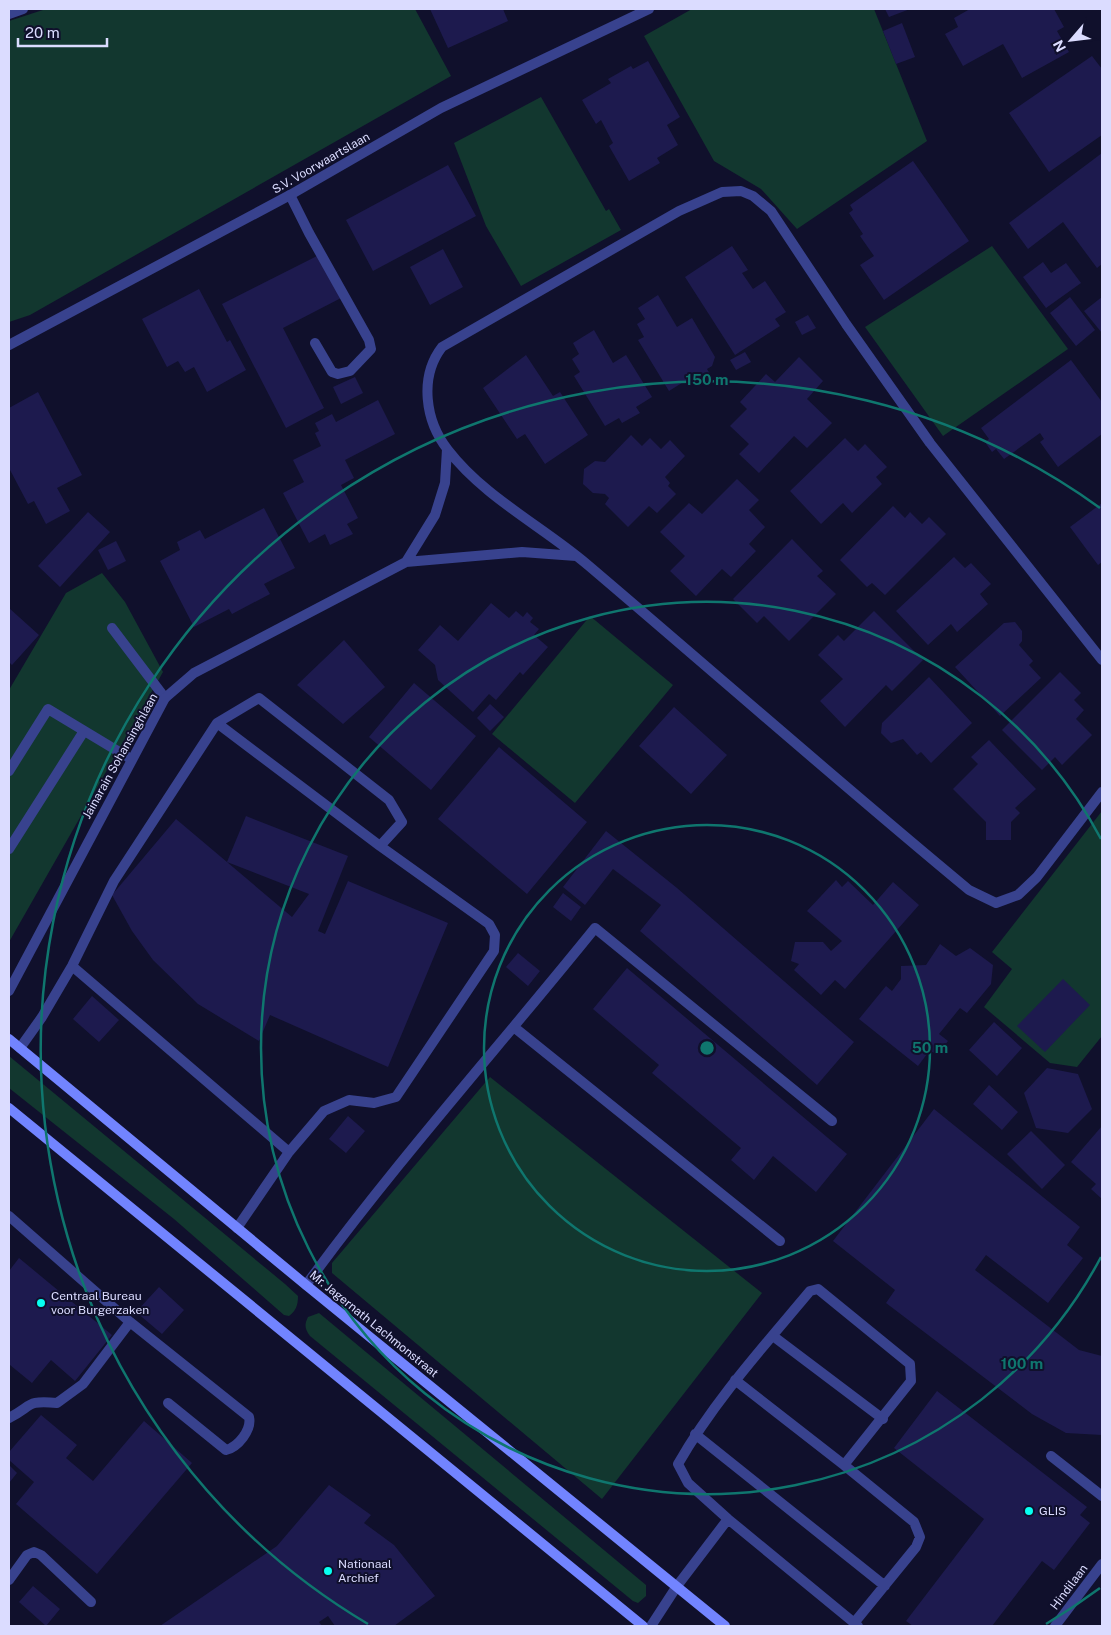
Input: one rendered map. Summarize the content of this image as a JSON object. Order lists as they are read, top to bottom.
{
  "streets": {
    "main road": ["Mr. Jagernath Lachmonstraat"],
    "street": ["S.V. Voorwaartslaan", "Jainarain Sohansinghlaan", "Hindilaan"]
  },
  "places": ["Centraal Bureau voor Burgerzaken", "GLIS", "Nationaal Archief"],
  "scale_bar": "20 m",
  "north": "bottom left",
  "rings": ["150 m", "50 m", "100 m"]
}
